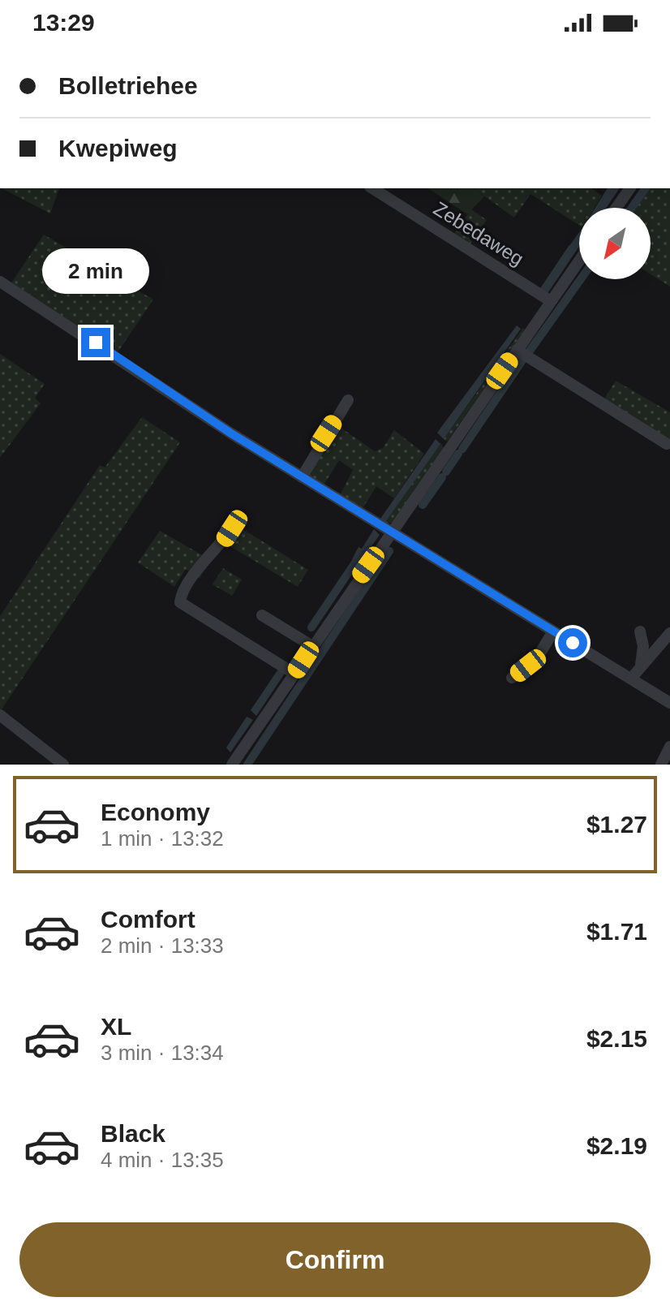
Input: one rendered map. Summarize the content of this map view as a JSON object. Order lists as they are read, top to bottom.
{
  "streets": {
    "street": ["Zebedaweg"]
  },
  "north": "bottom left",
  "page": {
    "status": "13:29",
    "banner": ["Bolletriehee", "Kwepiweg"],
    "bubble": "2 min",
    "list": [
      {
        "name": "Economy",
        "note": "1 min · 13:32",
        "value": "$1.27"
      },
      {
        "name": "Comfort",
        "note": "2 min · 13:33",
        "value": "$1.71"
      },
      {
        "name": "XL",
        "note": "3 min · 13:34",
        "value": "$2.15"
      },
      {
        "name": "Black",
        "note": "4 min · 13:35",
        "value": "$2.19"
      }
    ],
    "buttons": "Confirm"
  }
}
